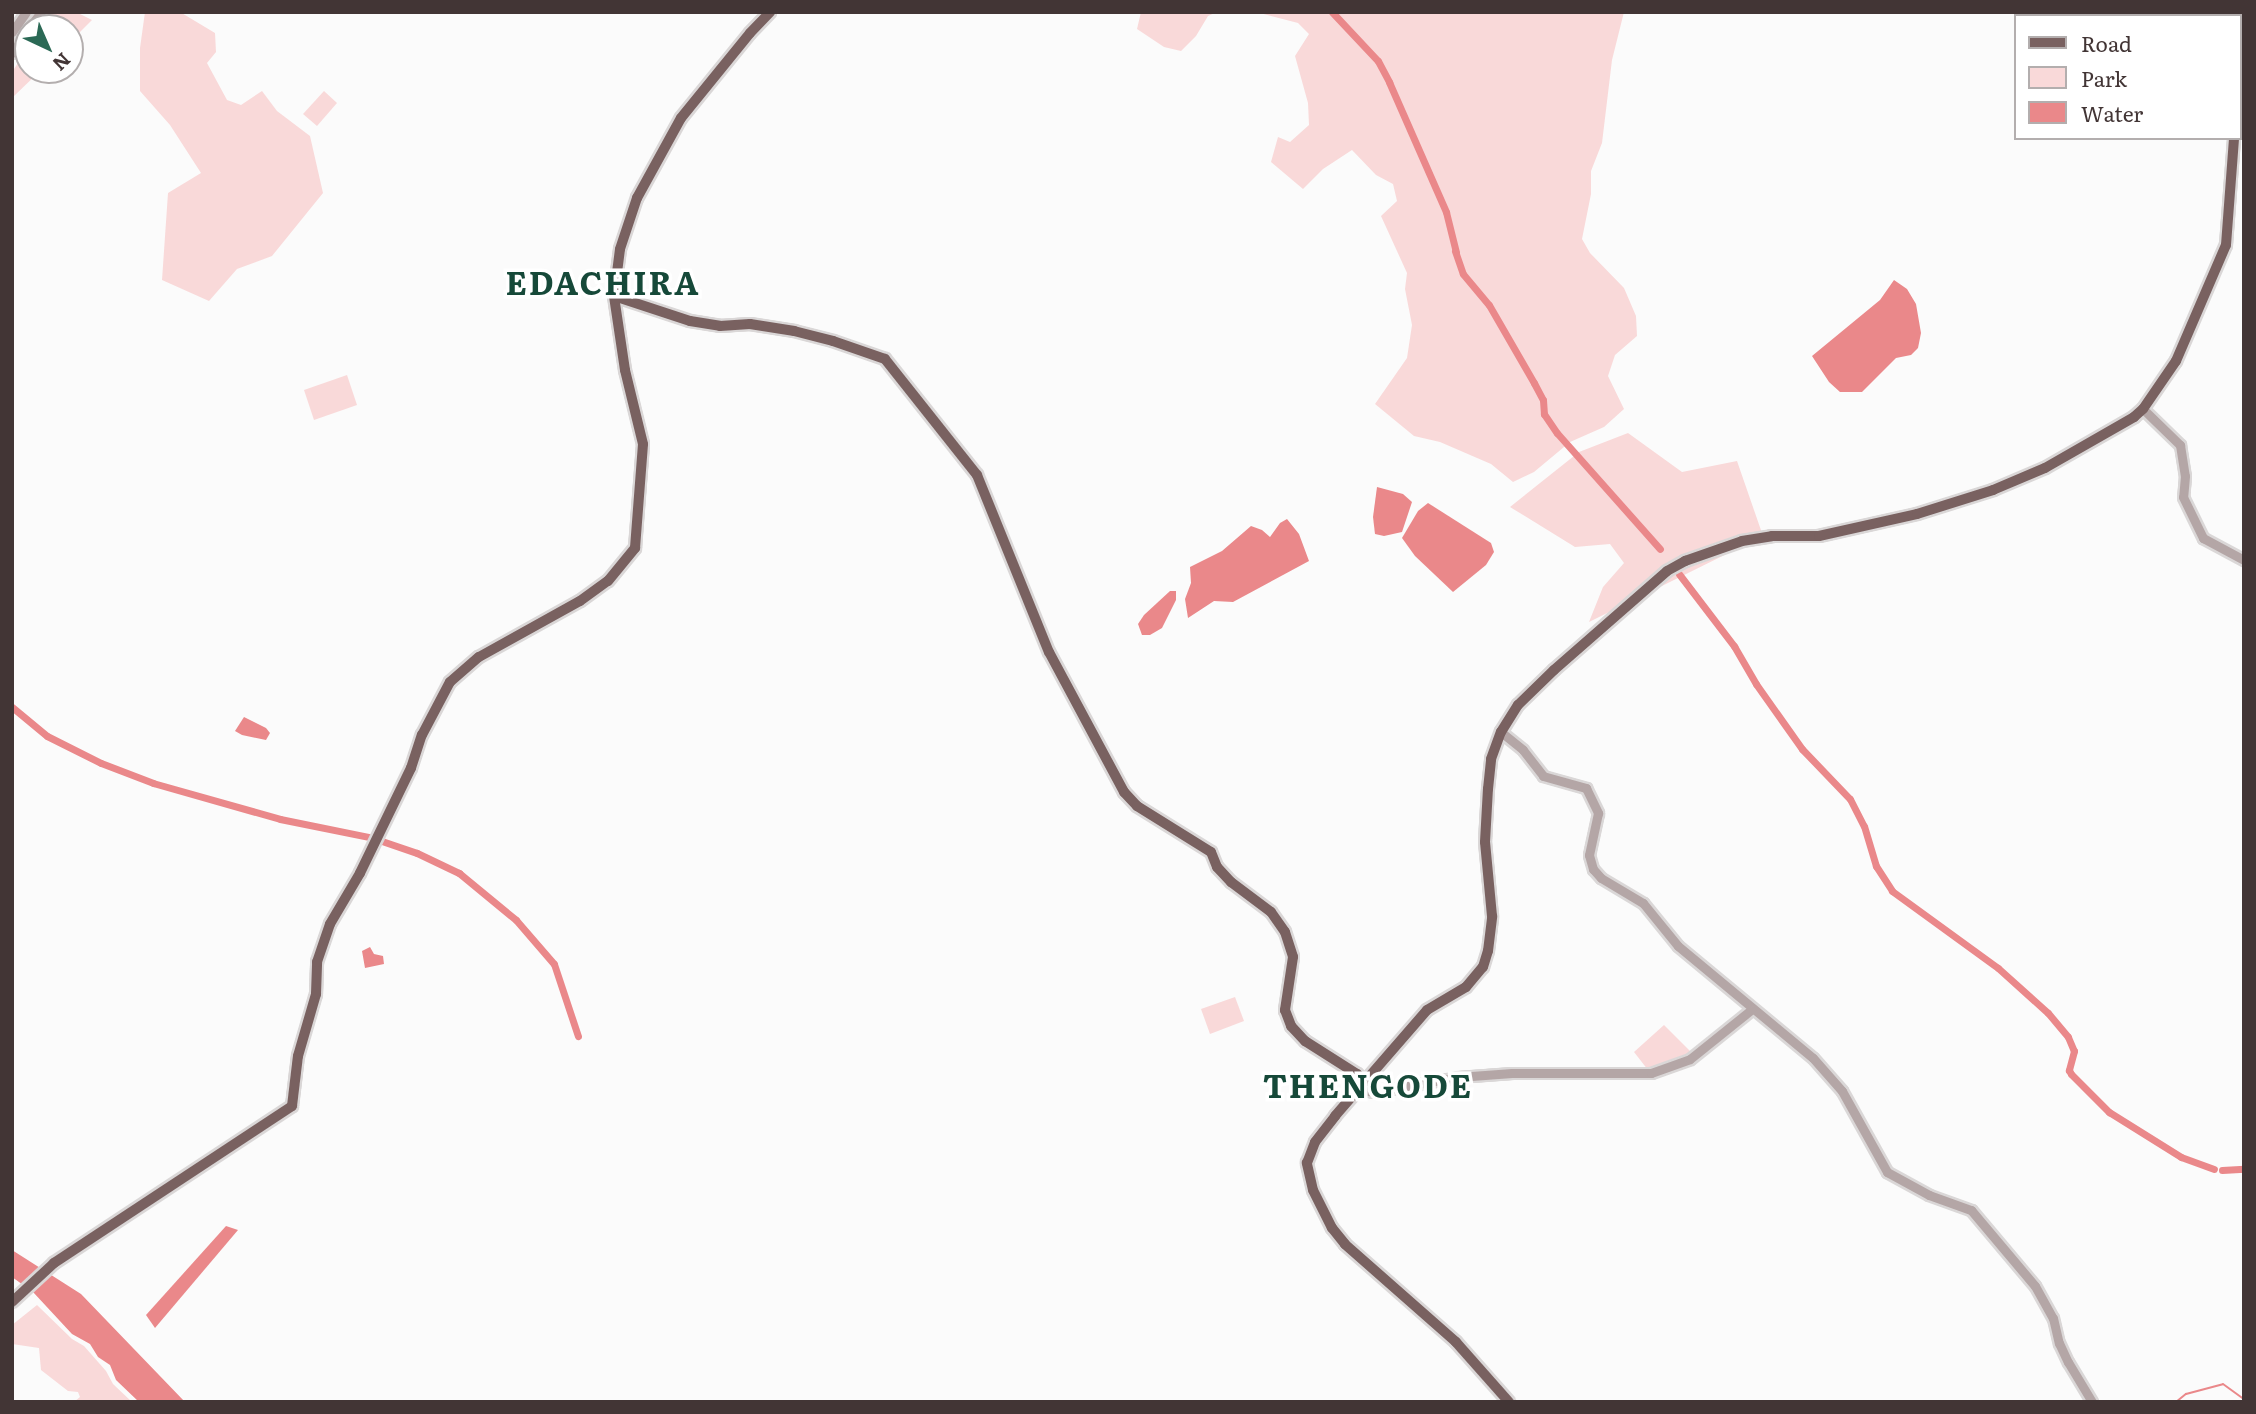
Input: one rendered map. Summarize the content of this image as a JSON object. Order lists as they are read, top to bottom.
{
  "districts": ["EDACHIRA", "THENGODE"],
  "legend": ["Road", "Park", "Water"],
  "north": "bottom right"
}
